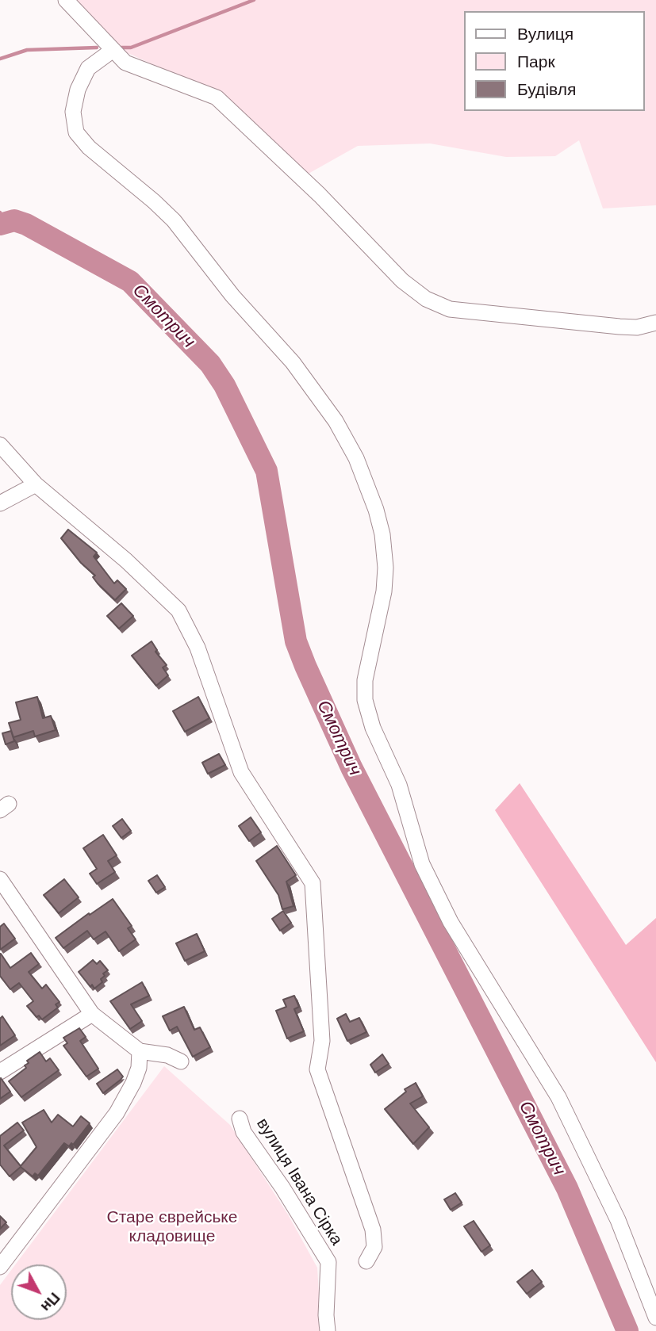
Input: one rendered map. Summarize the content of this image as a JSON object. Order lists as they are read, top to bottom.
{
  "streets": {
    "street": ["вулиця Івана Сірка"]
  },
  "water": ["Смотрич"],
  "parks": ["Старе єврейське кладовище"],
  "legend": ["Вулиця", "Парк", "Будівля"],
  "north": "bottom right"
}
